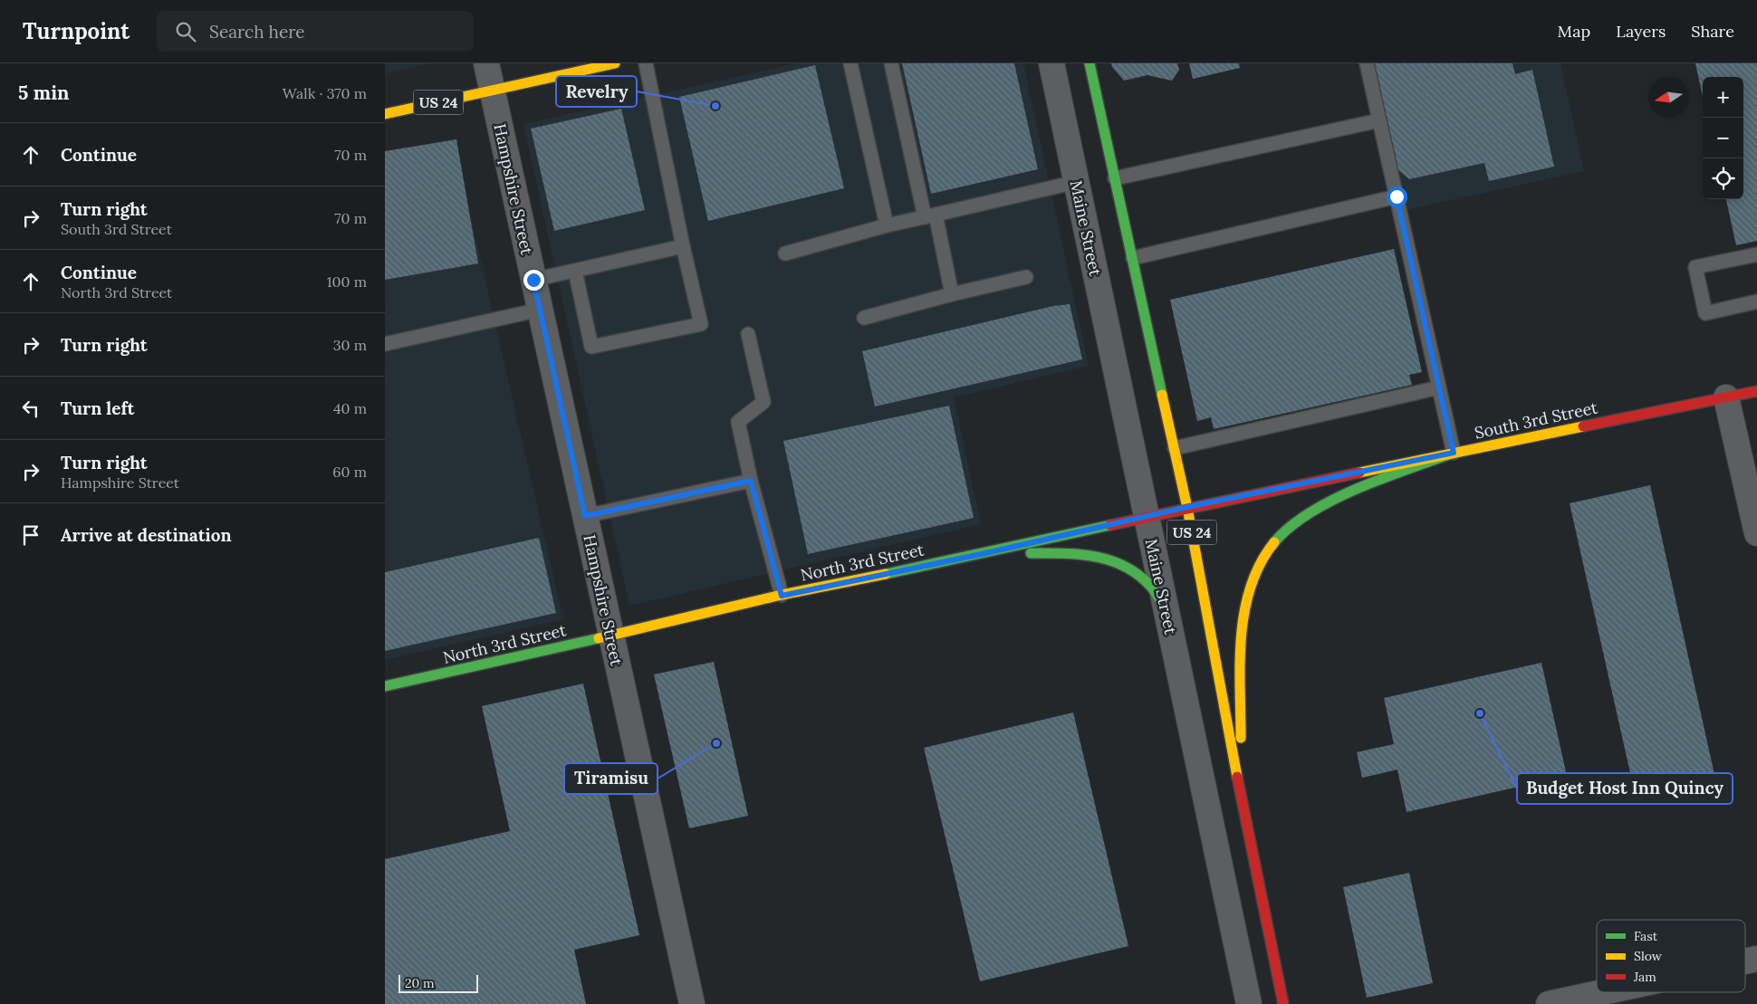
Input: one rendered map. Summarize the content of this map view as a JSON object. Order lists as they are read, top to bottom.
{
  "streets": {
    "main road": ["US 24", "South 3rd Street", "North 3rd Street"],
    "street": ["Hampshire Street", "Maine Street"]
  },
  "crossings": [
    ["US 24", "Hampshire Street"],
    ["US 24", "South 3rd Street"],
    ["US 24", "North 3rd Street"],
    ["Hampshire Street", "North 3rd Street"],
    ["Maine Street", "North 3rd Street"],
    ["South 3rd Street", "North 3rd Street"]
  ],
  "places": ["Revelry", "Budget Host Inn Quincy", "Tiramisu"],
  "legend": ["Fast", "Slow", "Jam"],
  "scale_bar": "20 m",
  "north": "left",
  "page": {
    "header": "Turnpoint",
    "search": "Search here",
    "nav": ["Map", "Layers", "Share"],
    "heading": ["5 min", "Walk · 370 m"],
    "map_buttons": ["+", "−"],
    "list": [
      ["Continue", "70 m"],
      ["Turn right", "South 3rd Street", "70 m"],
      ["Continue", "North 3rd Street", "100 m"],
      ["Turn right", "30 m"],
      ["Turn left", "40 m"],
      ["Turn right", "Hampshire Street", "60 m"],
      "Arrive at destination"
    ],
    "scale": "20 m"
  }
}
